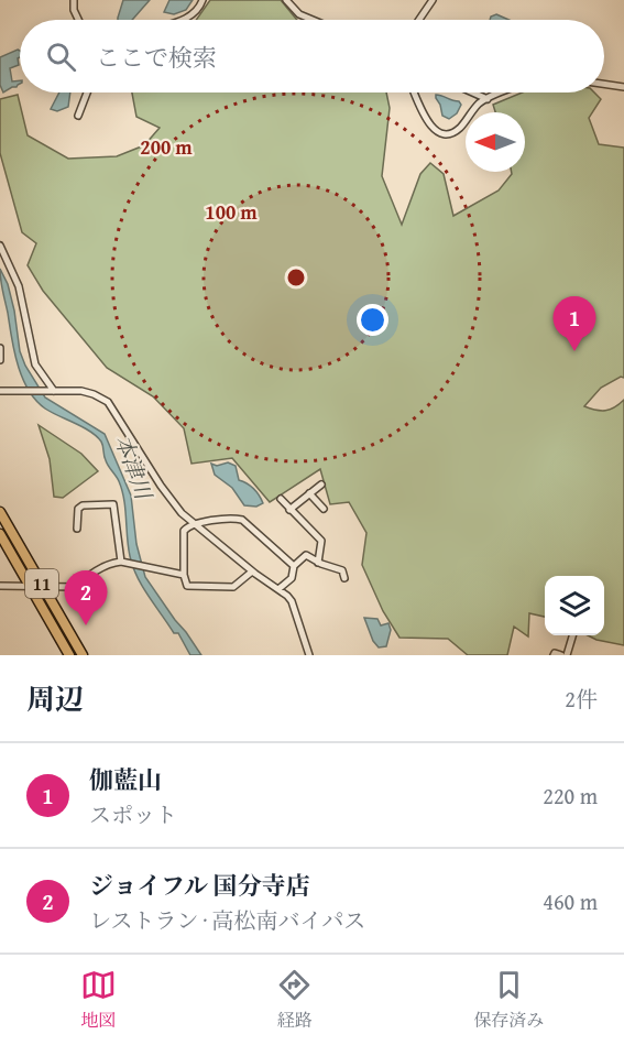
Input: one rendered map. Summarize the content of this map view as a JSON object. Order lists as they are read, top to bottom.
{
  "streets": {
    "highway": ["11"]
  },
  "water": ["本津川"],
  "north": "left",
  "page": {
    "search": "ここで検索",
    "pins": ["1", "2"],
    "heading": ["周辺", "2件"],
    "list": [
      {
        "mark": "1",
        "name": "伽藍山",
        "note": "スポット",
        "value": "220 m"
      },
      {
        "mark": "2",
        "name": "ジョイフル 国分寺店",
        "note": "レストラン · 高松南バイパス",
        "value": "460 m"
      }
    ],
    "nav": ["地図", "経路", "保存済み"]
  },
  "rings": ["200 m", "100 m"]
}
